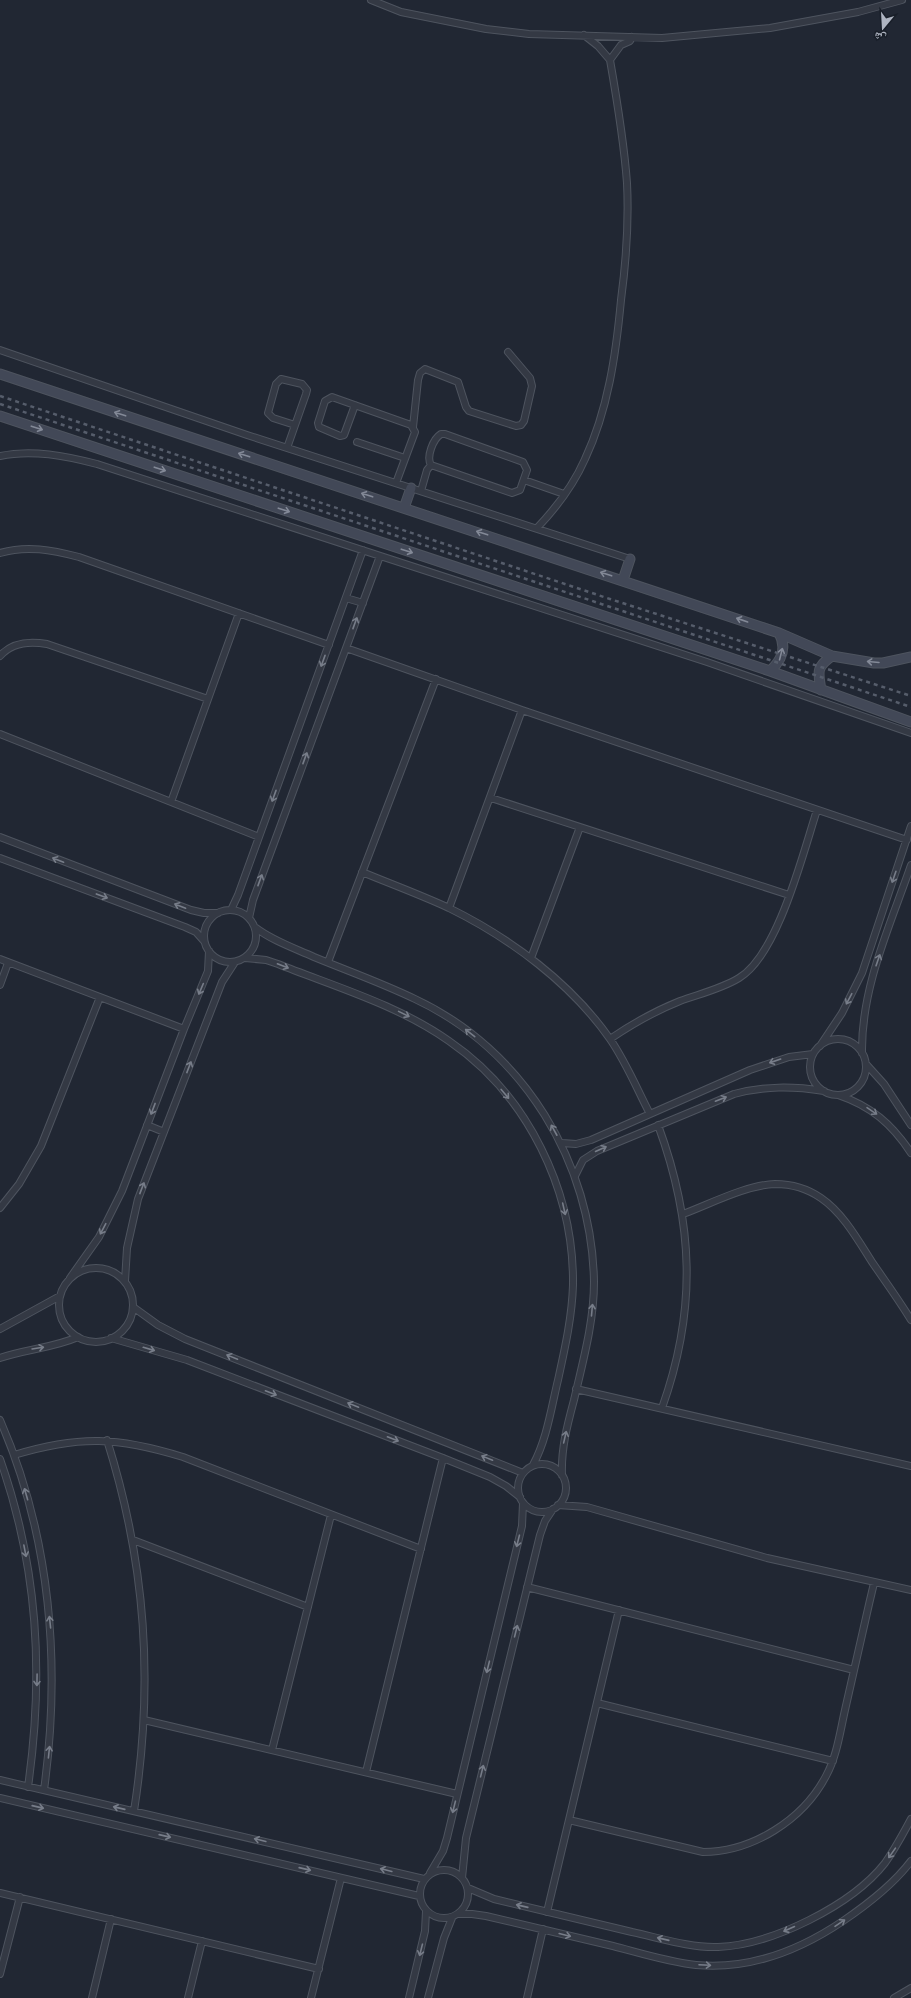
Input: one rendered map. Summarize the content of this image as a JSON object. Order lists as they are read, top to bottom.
{
  "north": "bottom"
}
